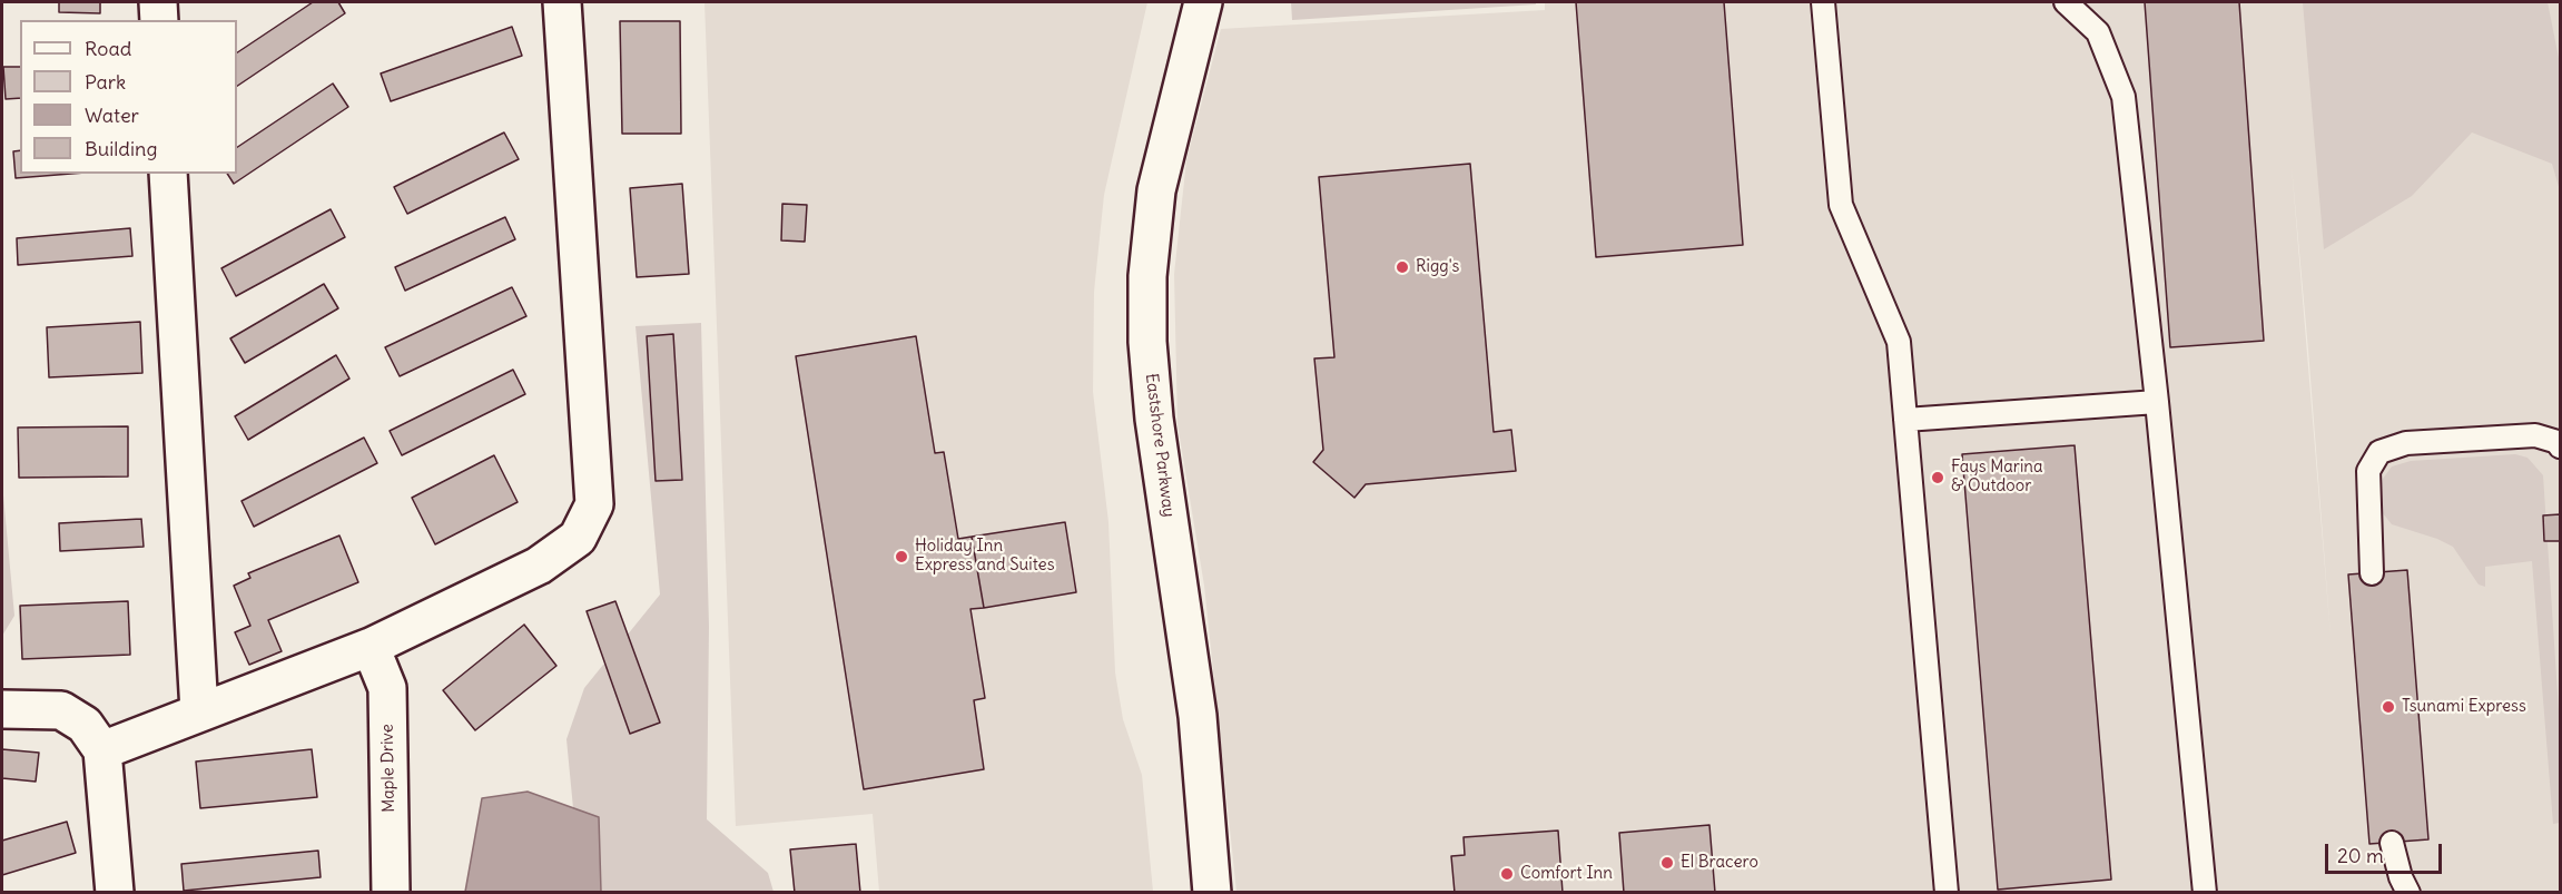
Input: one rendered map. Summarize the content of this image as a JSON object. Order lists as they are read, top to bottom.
{
  "streets": {
    "street": ["Eastshore Parkway", "Maple Drive"]
  },
  "places": [
    "Rigg's",
    "Fays Marina & Outdoor",
    "Holiday Inn Express and Suites",
    "Tsunami Express",
    "El Bracero",
    "Comfort Inn"
  ],
  "legend": [
    "Road",
    "Park",
    "Water",
    "Building"
  ],
  "scale_bar": "20 m"
}
